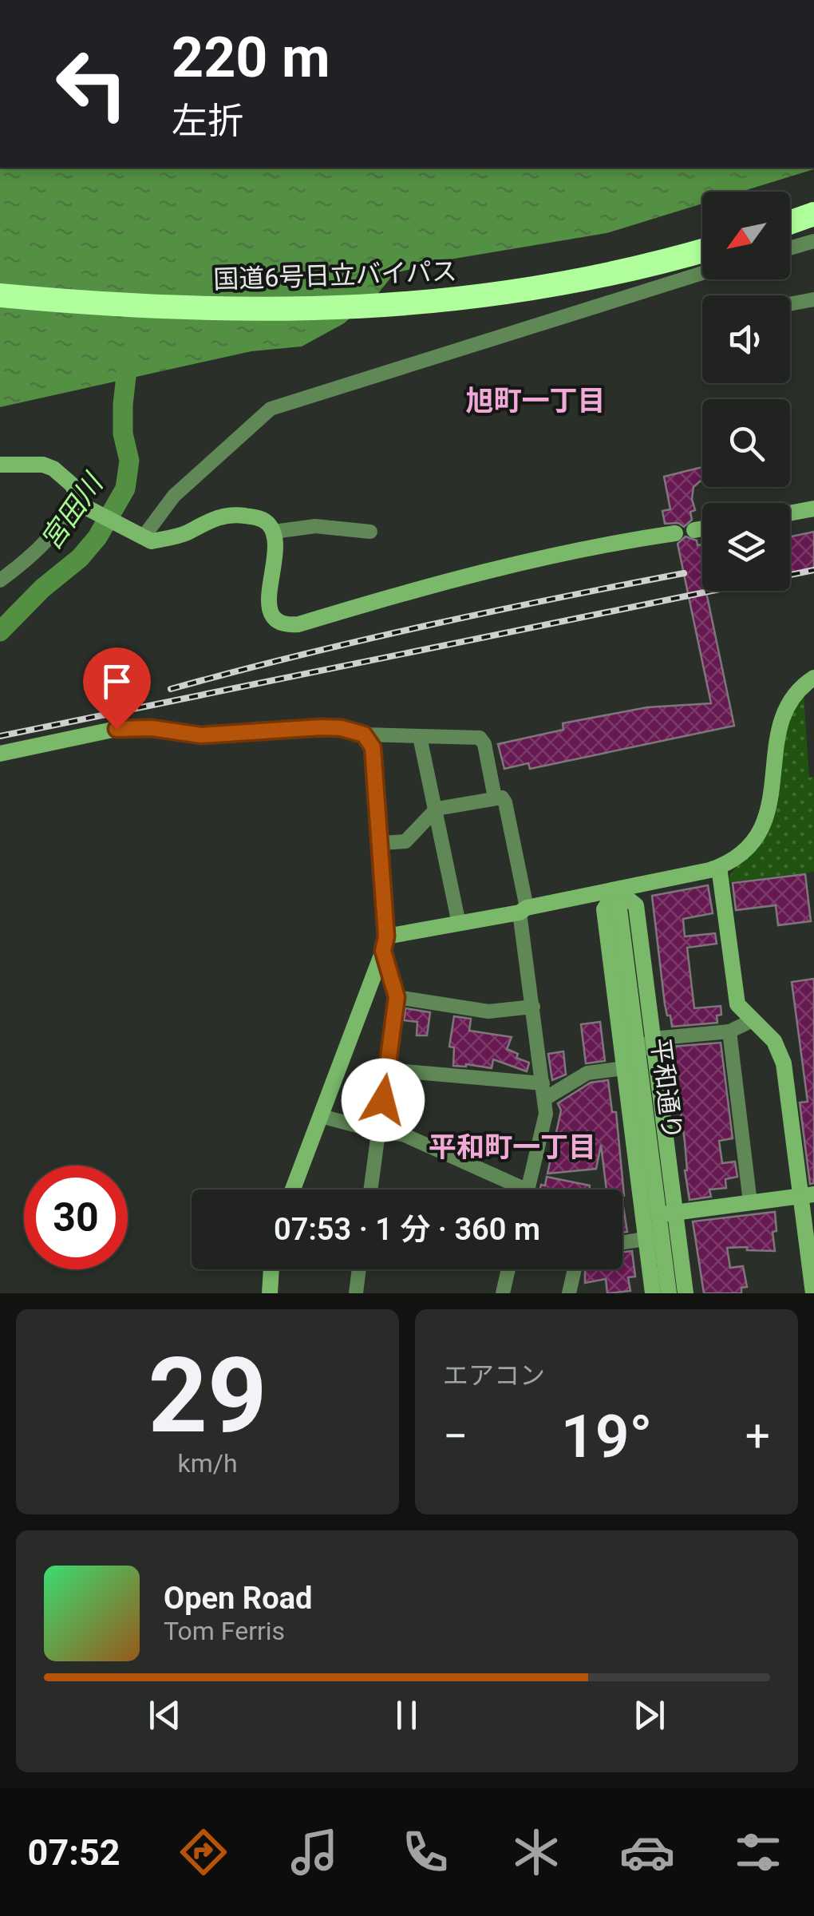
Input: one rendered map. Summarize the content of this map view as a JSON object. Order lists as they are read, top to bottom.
{
  "streets": {
    "highway": ["国道6号日立バイパス"],
    "street": ["平和通り"]
  },
  "districts": ["旭町一丁目", "平和町一丁目"],
  "water": ["宮田川"],
  "north": "bottom left",
  "page": {
    "turn": ["220 m", "左折"],
    "limit": "30",
    "trip": "07:53 · 1 分 · 360 m",
    "tile": [
      ["29", "km/h"],
      "エアコン"
    ],
    "heat": ["−", "19°", "+"],
    "song": ["Open Road", "Tom Ferris"],
    "tabs": "07:52"
  }
}
